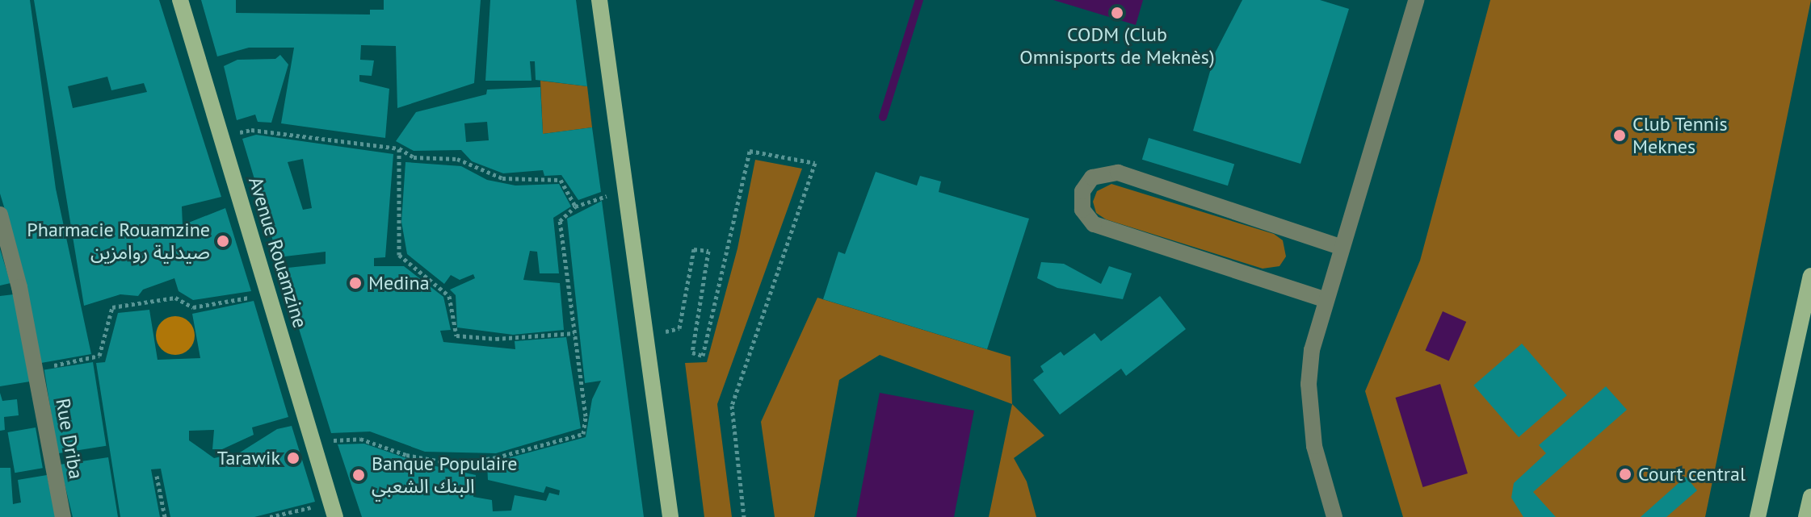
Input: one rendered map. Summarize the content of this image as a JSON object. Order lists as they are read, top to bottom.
{
  "streets": {
    "main road": ["Avenue Rouamzine"],
    "street": ["Rue Driba"]
  },
  "places": [
    "CODM (Club Omnisports de Meknès)",
    "Club Tennis Meknes",
    "Pharmacie Rouamzine صيدلية روامزين",
    "Medina",
    "Tarawik",
    "Court central",
    "Banque Populaire البنك الشعبي"
  ]
}
